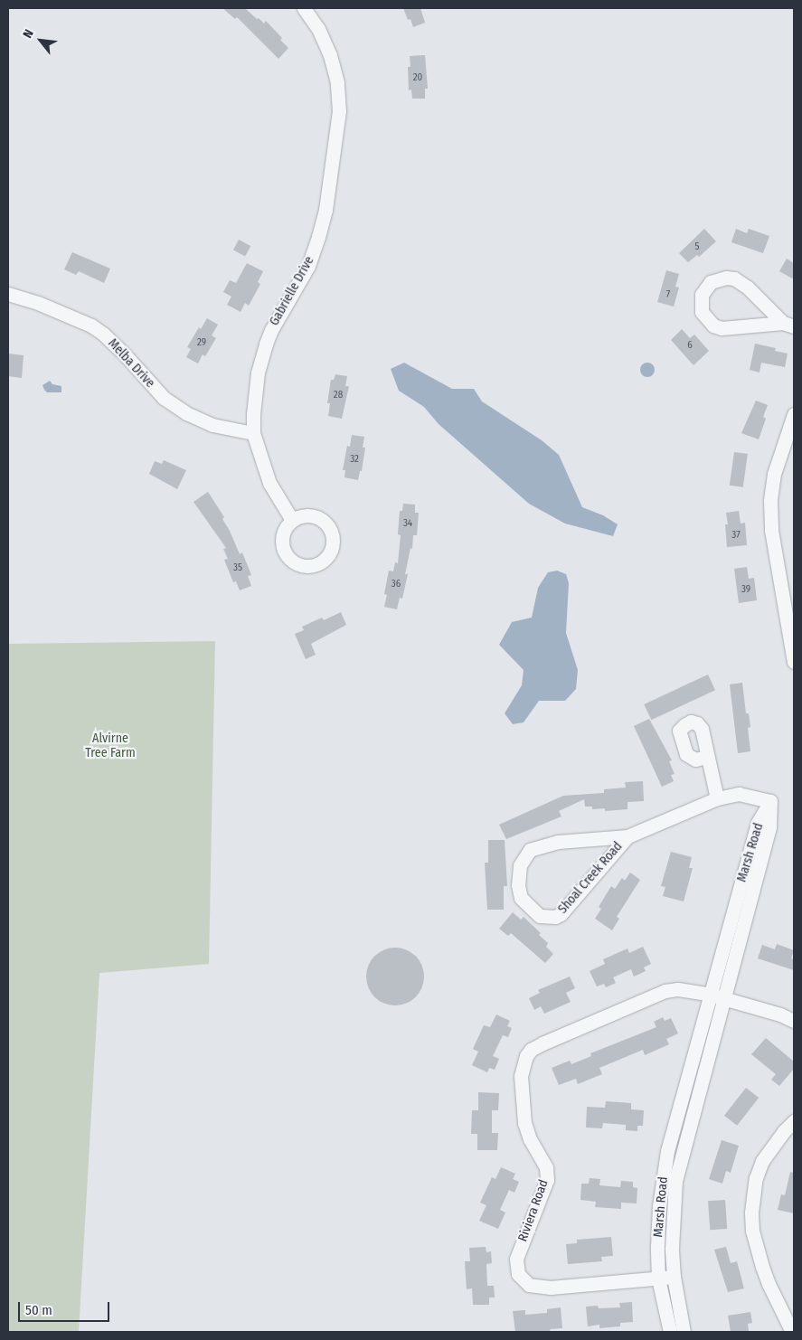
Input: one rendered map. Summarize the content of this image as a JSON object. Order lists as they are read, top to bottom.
{
  "streets": {
    "street": [
      "Gabrielle Drive",
      "Melba Drive",
      "Marsh Road",
      "Shoal Creek Road",
      "Riviera Road"
    ]
  },
  "crossings": [
    ["Gabrielle Drive", "Melba Drive"],
    ["Marsh Road", "Shoal Creek Road"],
    ["Marsh Road", "Riviera Road"]
  ],
  "parks": ["Alvirne Tree Farm"],
  "house_numbers": [
    "20",
    "5",
    "7",
    "29",
    "6",
    "28",
    "32",
    "34",
    "37",
    "35",
    "36",
    "39"
  ],
  "scale_bar": "50 m",
  "north": "top left"
}
